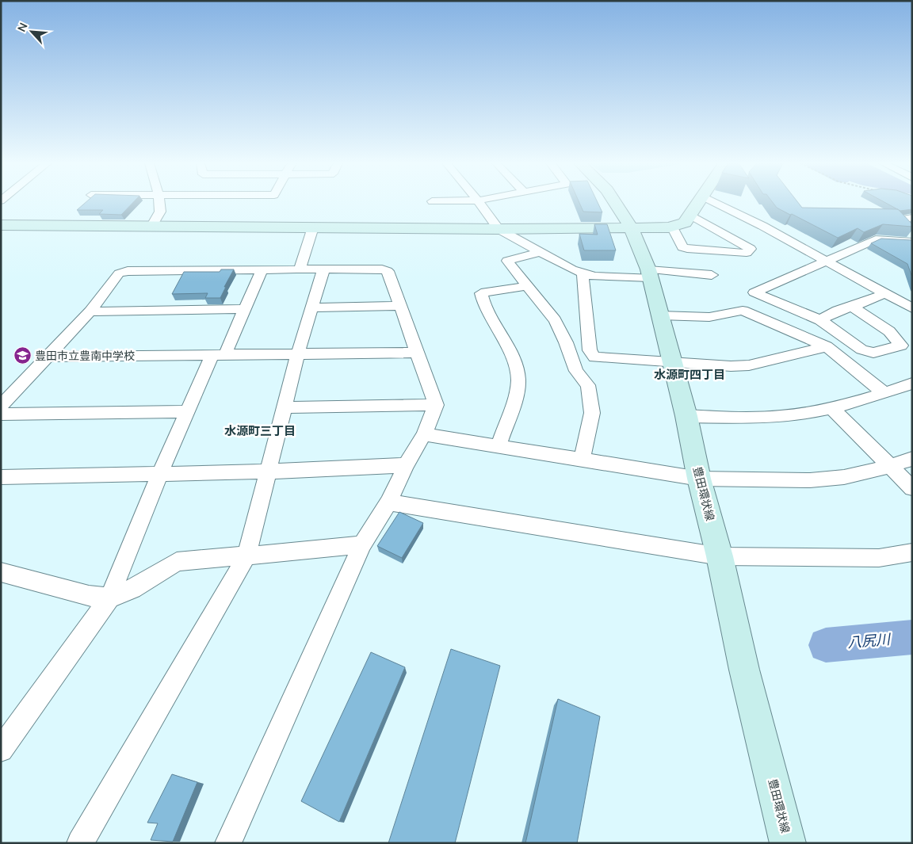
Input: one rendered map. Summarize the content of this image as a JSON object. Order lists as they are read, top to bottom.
{
  "streets": {
    "street": ["豊田環状線"]
  },
  "districts": ["水源町四丁目", "水源町三丁目"],
  "water": ["八尻川"],
  "places": {
    "school or university": ["豊田市立豊南中学校"]
  },
  "north": "top left"
}
